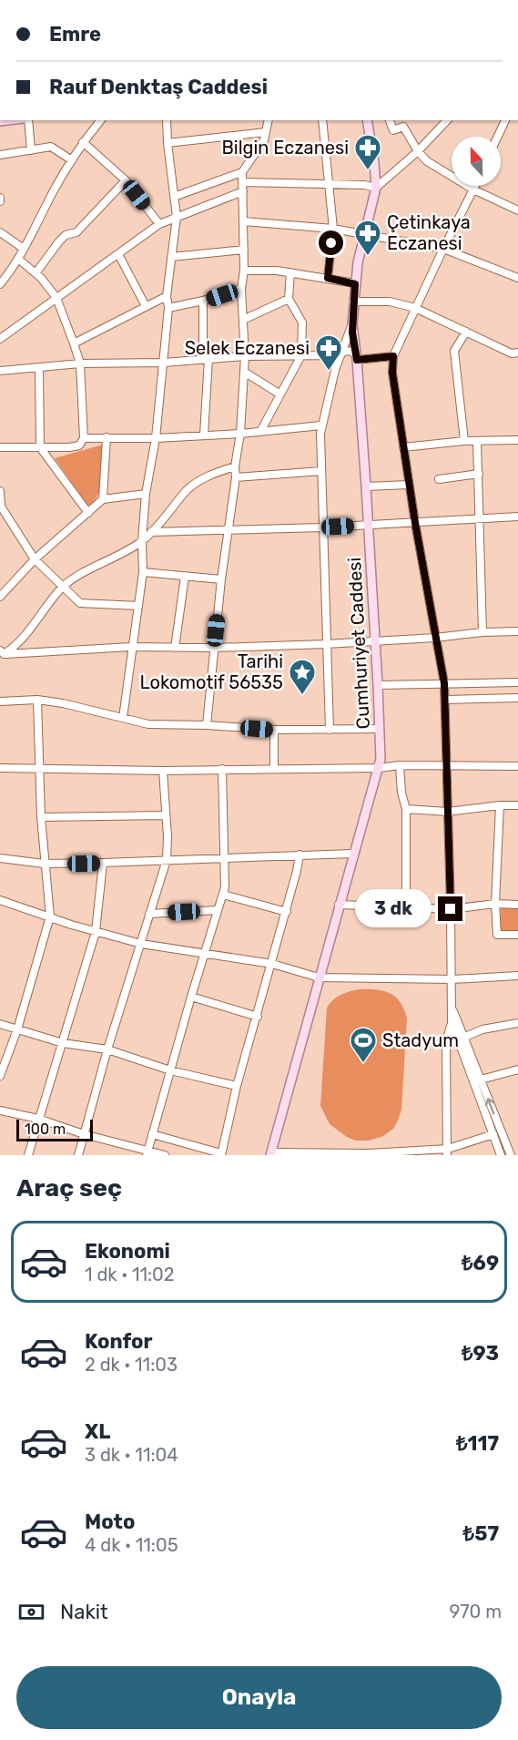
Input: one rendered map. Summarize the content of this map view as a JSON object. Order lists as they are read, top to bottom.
{
  "streets": {
    "main road": ["Cumhuriyet Caddesi"]
  },
  "places": {
    "pharmacy": ["Bilgin Eczanesi", "Çetinkaya Eczanesi", "Selek Eczanesi"],
    "place": ["Tarihi Lokomotif 56535"],
    "sports": ["Stadyum"]
  },
  "scale_bar": "100 m",
  "north": "top",
  "page": {
    "banner": ["Emre", "Rauf Denktaş Caddesi"],
    "bubble": "3 dk",
    "scale": "100 m",
    "heading": "Araç seç",
    "list": [
      {
        "name": "Ekonomi",
        "note": "1 dk · 11:02",
        "value": "₺69"
      },
      {
        "name": "Konfor",
        "note": "2 dk · 11:03",
        "value": "₺93"
      },
      {
        "name": "XL",
        "note": "3 dk · 11:04",
        "value": "₺117"
      },
      {
        "name": "Moto",
        "note": "4 dk · 11:05",
        "value": "₺57"
      }
    ],
    "pay": ["Nakit", "970 m"],
    "buttons": "Onayla"
  }
}
